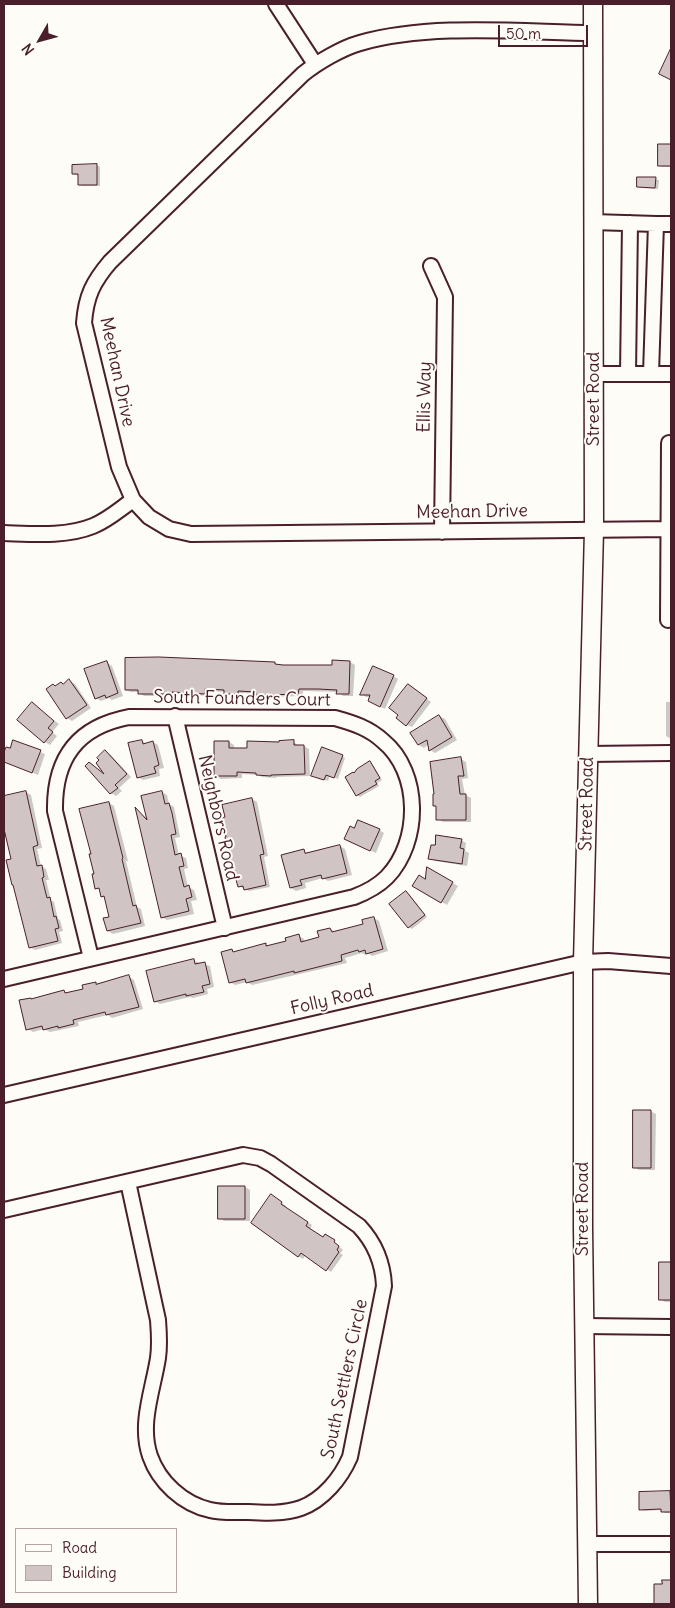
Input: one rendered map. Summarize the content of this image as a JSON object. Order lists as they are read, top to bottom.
{
  "streets": {
    "main road": ["Street Road"],
    "street": [
      "Meehan Drive",
      "Ellis Way",
      "South Founders Court",
      "Neighbors Road",
      "Folly Road",
      "South Settlers Circle"
    ]
  },
  "crossings": [
    ["Meehan Drive", "Ellis Way"],
    ["Meehan Drive", "Street Road"],
    ["Street Road", "Folly Road"],
    ["South Founders Court", "Neighbors Road"]
  ],
  "legend": ["Road", "Building"],
  "scale_bar": "50 m",
  "north": "bottom left"
}
